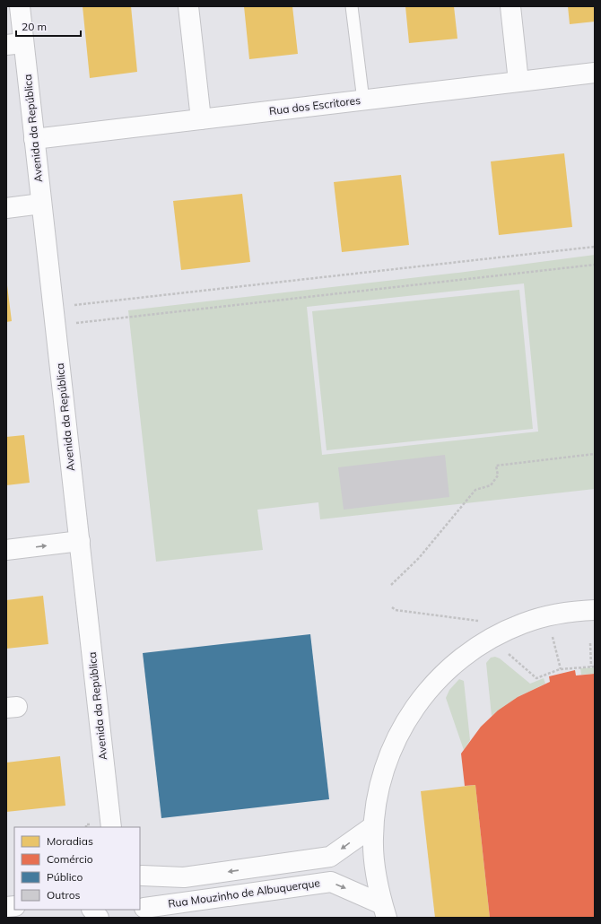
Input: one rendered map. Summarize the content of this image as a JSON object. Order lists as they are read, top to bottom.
{
  "streets": {
    "street": ["Rua dos Escritores", "Avenida da República", "Rua Mouzinho de Albuquerque"]
  },
  "crossings": [
    ["Rua dos Escritores", "Avenida da República"]
  ],
  "legend": [
    "Moradias",
    "Comércio",
    "Público",
    "Outros"
  ],
  "scale_bar": "20 m"
}
